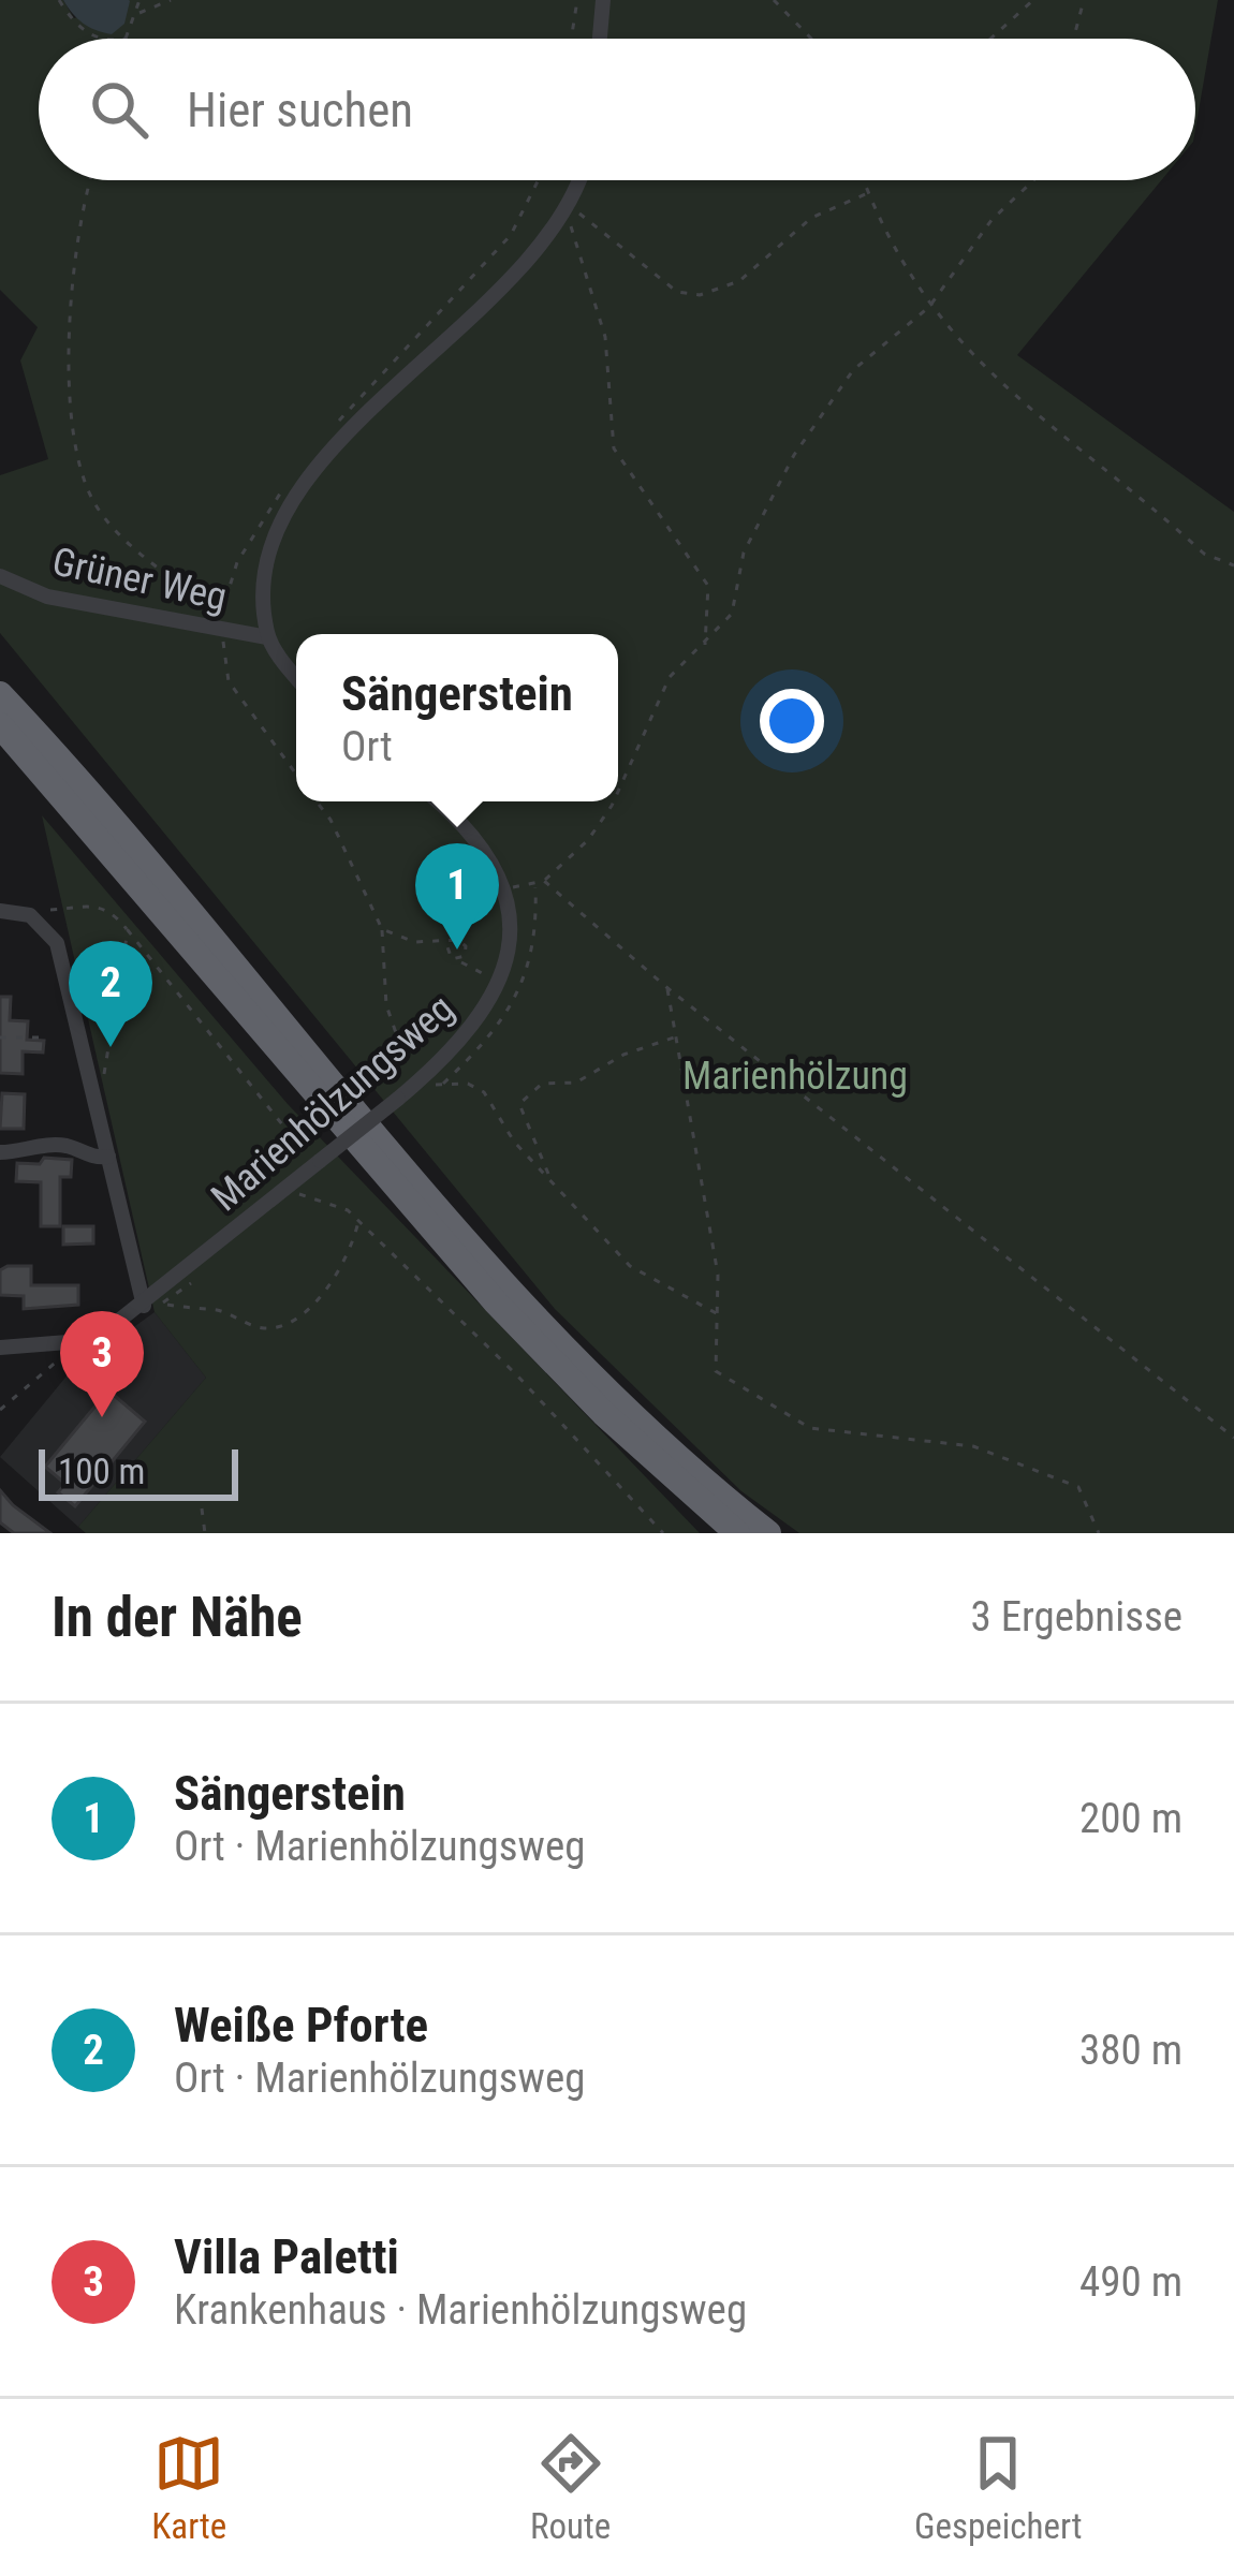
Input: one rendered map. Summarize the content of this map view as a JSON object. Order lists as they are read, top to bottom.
{
  "streets": {
    "street": ["Grüner Weg", "Marienhölzungsweg"]
  },
  "parks": ["Marienhölzung"],
  "scale_bar": "100 m",
  "page": {
    "search": "Hier suchen",
    "popup": ["Sängerstein", "Ort"],
    "pins": ["1", "2", "3"],
    "scale": "100 m",
    "heading": ["In der Nähe", "3 Ergebnisse"],
    "list": [
      {
        "mark": "1",
        "name": "Sängerstein",
        "note": "Ort · Marienhölzungsweg",
        "value": "200 m"
      },
      {
        "mark": "2",
        "name": "Weiße Pforte",
        "note": "Ort · Marienhölzungsweg",
        "value": "380 m"
      },
      {
        "mark": "3",
        "name": "Villa Paletti",
        "note": "Krankenhaus · Marienhölzungsweg",
        "value": "490 m"
      }
    ],
    "nav": ["Karte", "Route", "Gespeichert"]
  }
}
